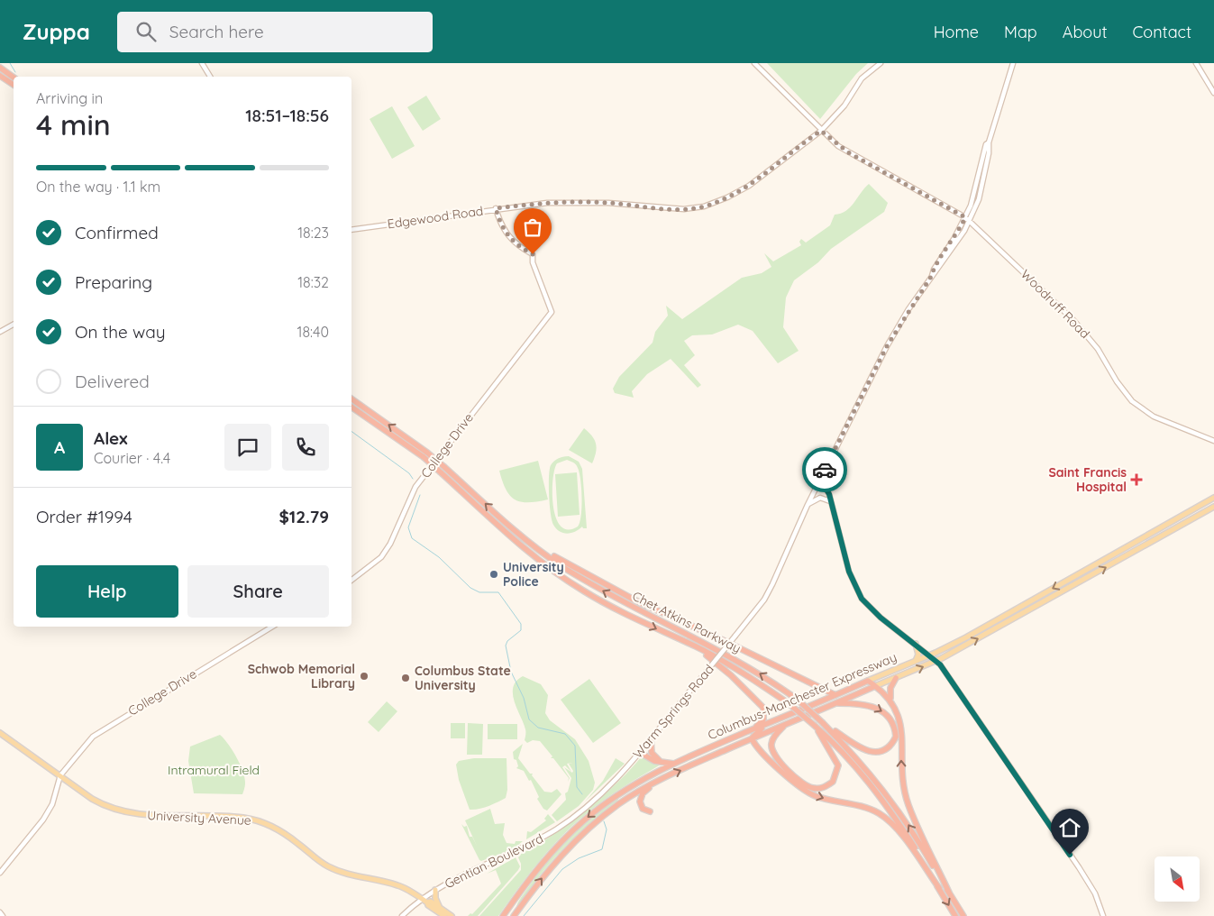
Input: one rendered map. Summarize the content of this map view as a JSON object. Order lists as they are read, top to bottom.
{
  "streets": {
    "highway": ["Chet Atkins Parkway", "Columbus-Manchester Expressway"],
    "main road": ["University Avenue"],
    "street": [
      "Edgewood Road",
      "Woodruff Road",
      "College Drive",
      "Warm Springs Road",
      "Gentian Boulevard"
    ]
  },
  "crossings": [
    ["Edgewood Road", "Woodruff Road"],
    ["Edgewood Road", "College Drive"],
    ["Woodruff Road", "Warm Springs Road"],
    ["College Drive", "University Avenue"],
    ["Warm Springs Road", "Gentian Boulevard"],
    ["University Avenue", "Gentian Boulevard"]
  ],
  "parks": ["Intramural Field"],
  "places": {
    "health": ["Saint Francis Hospital"],
    "other": ["University Police", "Schwob Memorial Library", "Columbus State University"]
  },
  "north": "bottom right",
  "page": {
    "header": "Zuppa",
    "search": "Search here",
    "nav": [
      "Home",
      "Map",
      "About",
      "Contact"
    ],
    "heading": ["4 min", "Arriving in", "18:51–18:56"],
    "panel": [
      "Alex",
      "Courier · 4.4",
      "Order #1994",
      "$12.79"
    ],
    "bar": "On the way · 1.1 km",
    "list": [
      ["Confirmed", "18:23"],
      ["Preparing", "18:32"],
      ["On the way", "18:40"],
      "Delivered"
    ],
    "round": "A",
    "buttons": ["Help", "Share"]
  }
}
